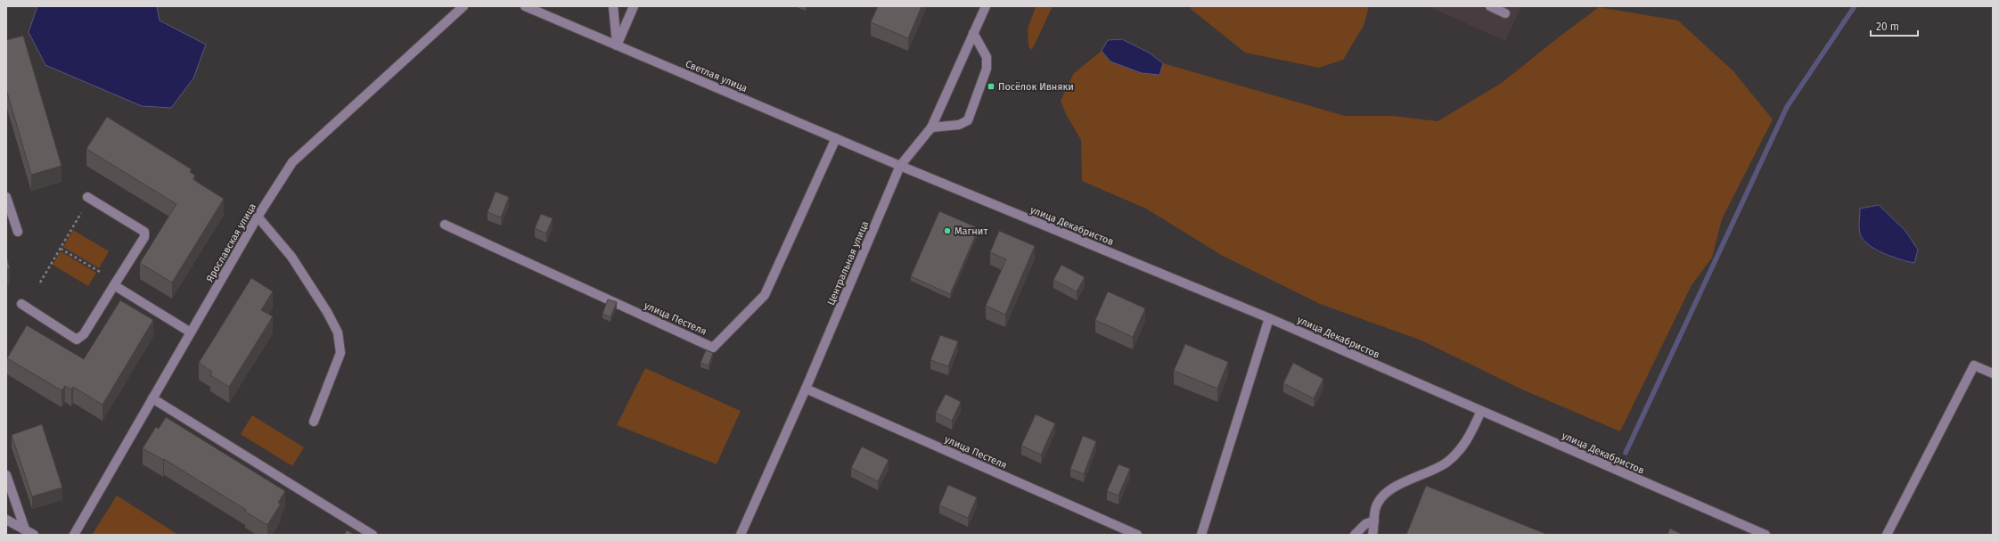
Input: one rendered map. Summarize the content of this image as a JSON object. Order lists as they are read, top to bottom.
{
  "streets": {
    "street": [
      "Светлая улица",
      "улица Декабристов",
      "Ярославская улица",
      "Центральная улица",
      "улица Пестеля"
    ]
  },
  "crossings": [
    ["Светлая улица", "улица Декабристов"],
    ["Светлая улица", "Центральная улица"],
    ["Светлая улица", "улица Пестеля"],
    ["улица Декабристов", "Центральная улица"],
    ["Центральная улица", "улица Пестеля"]
  ],
  "places": {
    "transit": ["Посёлок Ивняки"],
    "other": ["Магнит"]
  },
  "scale_bar": "20 m"
}
